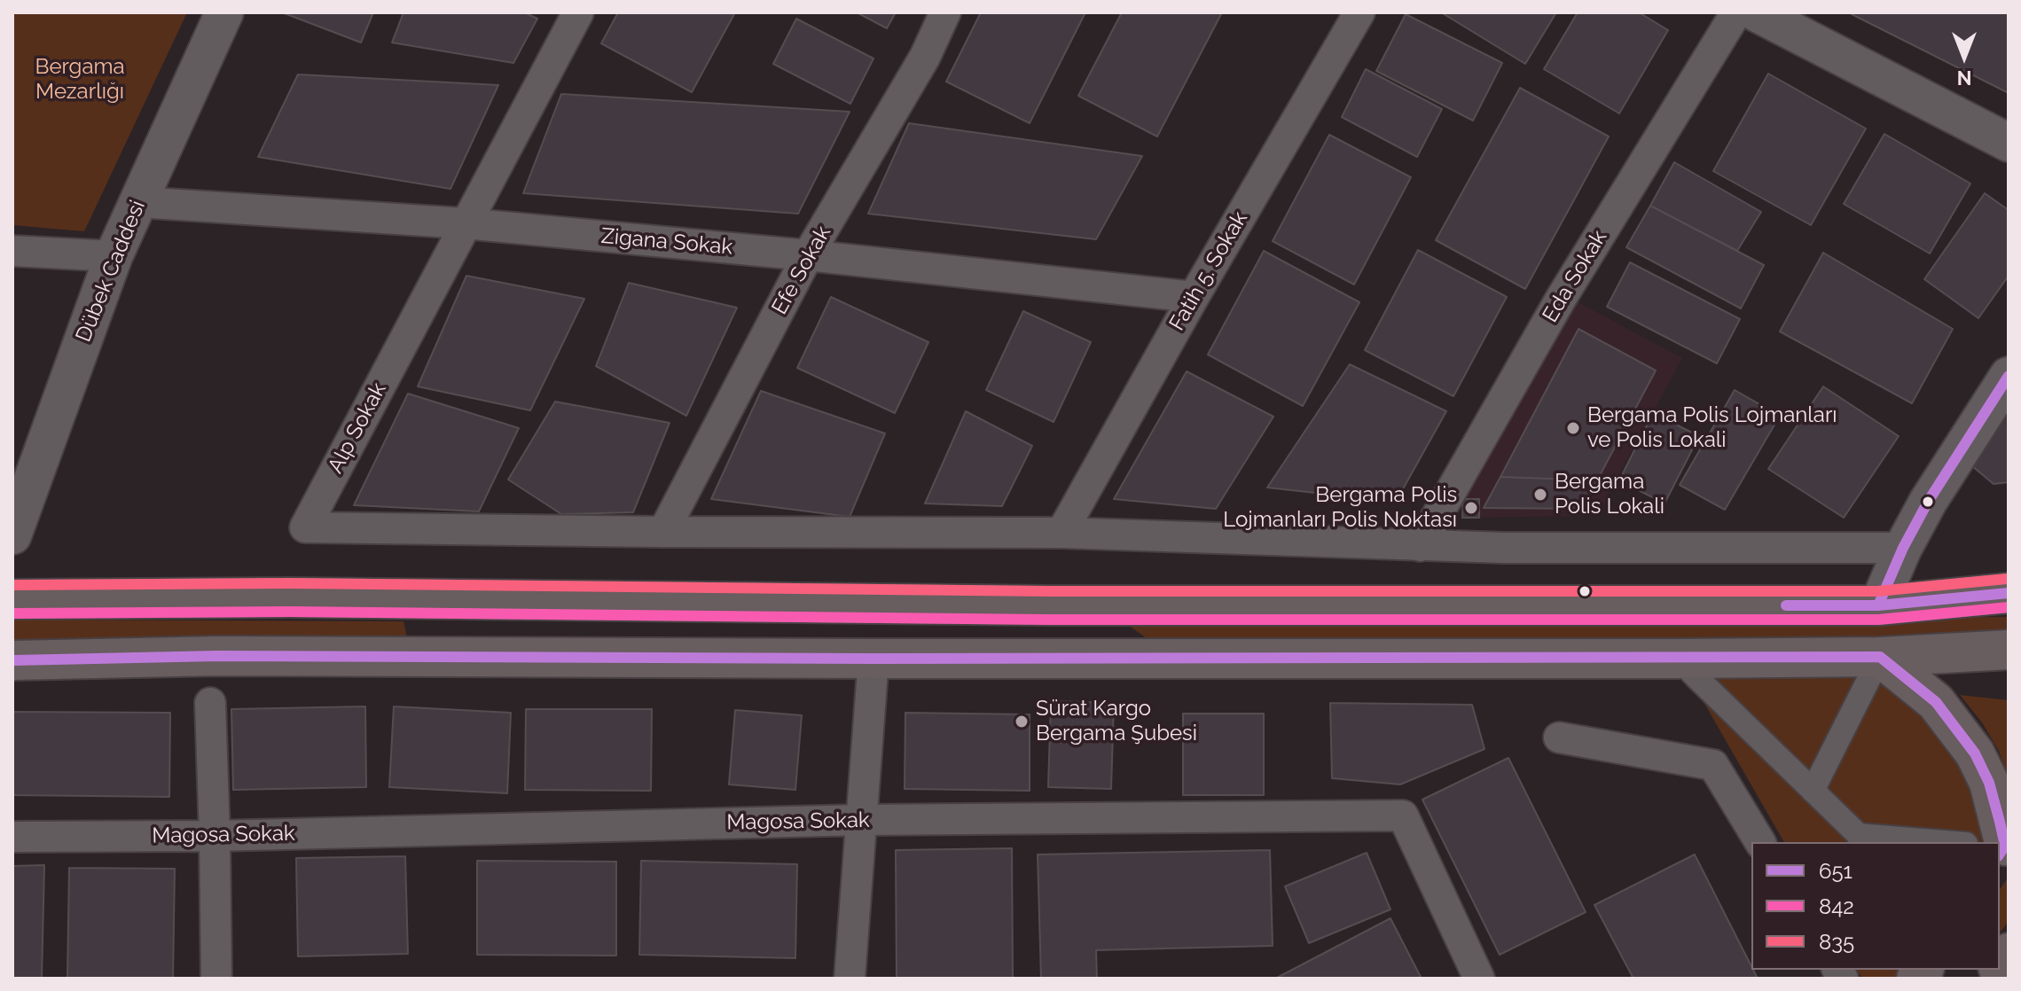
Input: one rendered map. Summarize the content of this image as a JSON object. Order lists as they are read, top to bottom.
{
  "streets": {
    "street": [
      "Zigana Sokak",
      "Efe Sokak",
      "Dübek Caddesi",
      "Fatih 5. Sokak",
      "Eda Sokak",
      "Alp Sokak",
      "Magosa Sokak"
    ]
  },
  "crossings": [
    ["Zigana Sokak", "Efe Sokak"],
    ["Zigana Sokak", "Dübek Caddesi"],
    ["Zigana Sokak", "Fatih 5. Sokak"],
    ["Zigana Sokak", "Alp Sokak"],
    ["Efe Sokak", "Alp Sokak"]
  ],
  "parks": ["Bergama Mezarlığı"],
  "places": [
    "Bergama Polis Lojmanları ve Polis Lokali",
    "Bergama Polis Lokali",
    "Bergama Polis Lojmanları Polis Noktası",
    "Sürat Kargo Bergama Şubesi"
  ],
  "lines": ["transit line 651", "transit line 835", "transit line 842"],
  "legend": ["651", "842", "835"],
  "north": "bottom"
}
